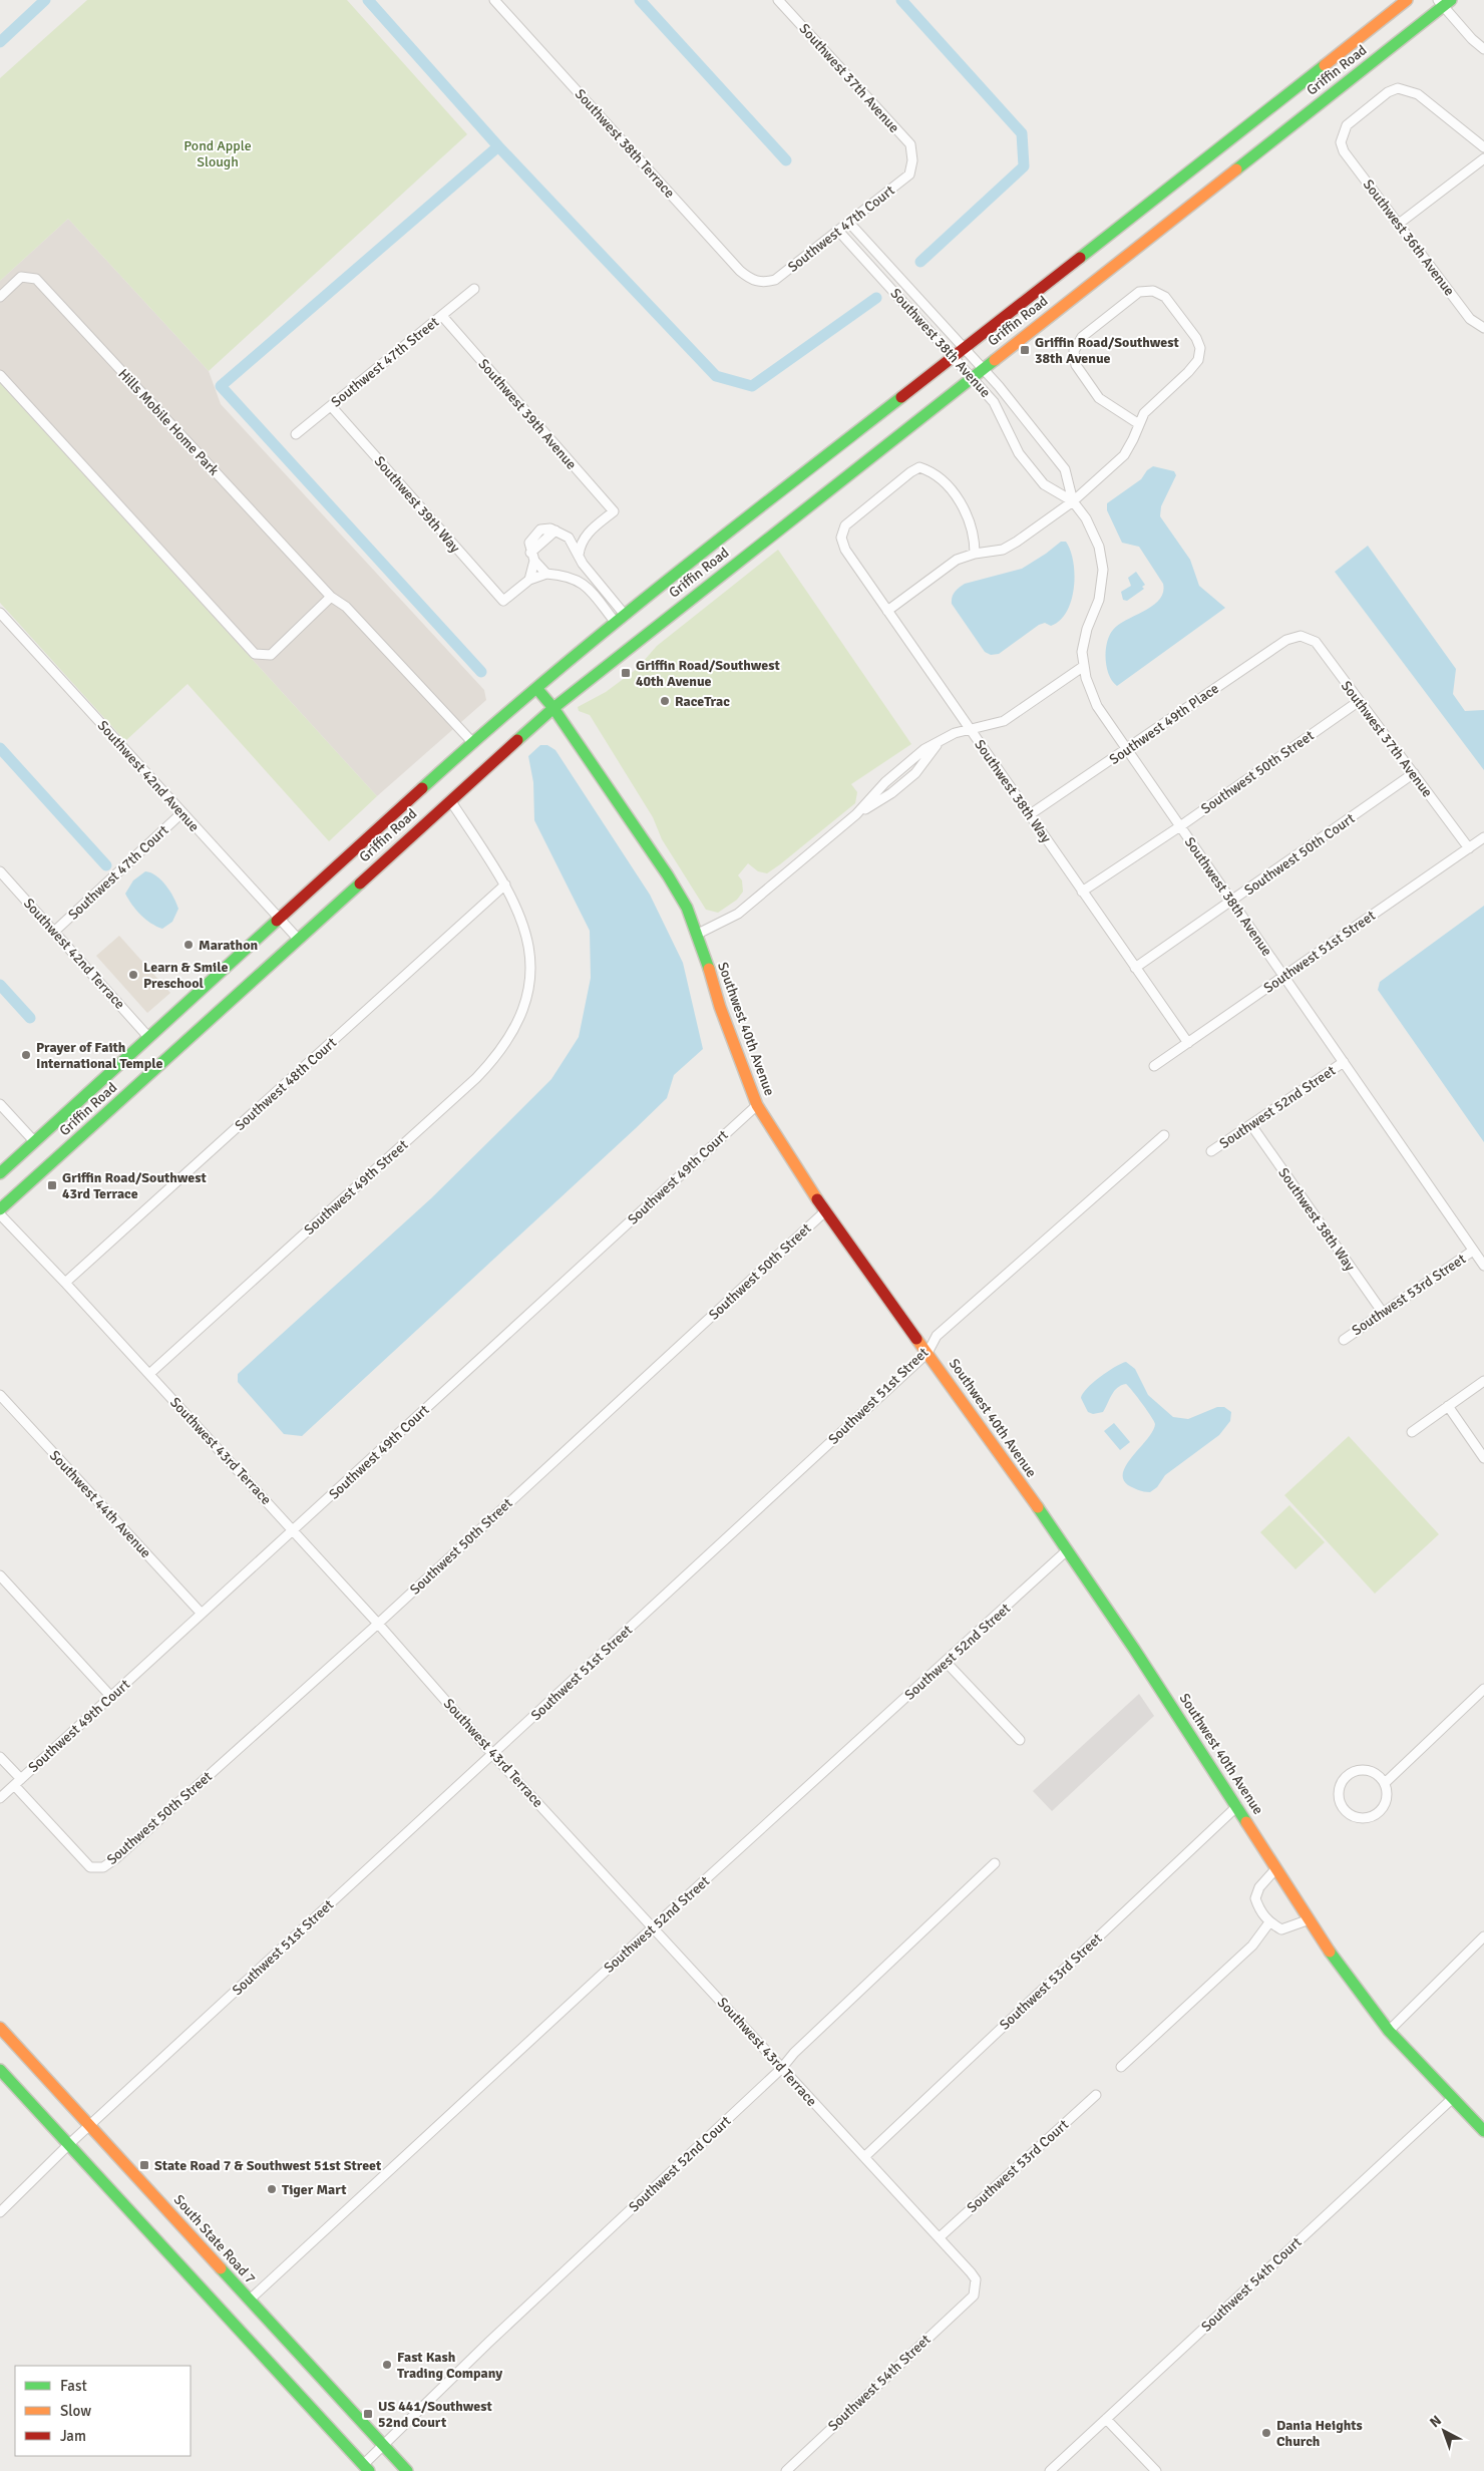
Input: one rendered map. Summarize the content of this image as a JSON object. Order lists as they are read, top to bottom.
{
  "streets": {
    "main road": ["Griffin Road", "Southwest 40th Avenue", "South State Road 7"],
    "street": [
      "Southwest 37th Avenue",
      "Southwest 38th Terrace",
      "Southwest 47th Court",
      "Southwest 36th Avenue",
      "Southwest 38th Avenue",
      "Southwest 47th Street",
      "Southwest 39th Avenue",
      "Hills Mobile Home Park",
      "Southwest 39th Way",
      "Southwest 49th Place",
      "Southwest 50th Street",
      "Southwest 42nd Avenue",
      "Southwest 38th Way",
      "Southwest 50th Court",
      "Southwest 51st Street",
      "Southwest 42nd Terrace",
      "Southwest 48th Court",
      "Southwest 52nd Street",
      "Southwest 49th Court",
      "Southwest 49th Street",
      "Southwest 53rd Street",
      "Southwest 43rd Terrace",
      "Southwest 44th Avenue",
      "Southwest 52nd Court",
      "Southwest 53rd Court",
      "Southwest 54th Court",
      "Southwest 54th Street"
    ]
  },
  "crossings": [
    ["Griffin Road", "Southwest 38th Avenue"],
    ["Griffin Road", "Hills Mobile Home Park"],
    ["Griffin Road", "Southwest 42nd Avenue"],
    ["Griffin Road", "Southwest 42nd Terrace"],
    ["Griffin Road", "Southwest 40th Avenue"],
    ["Griffin Road", "Southwest 49th Street"],
    ["Southwest 37th Avenue", "Southwest 47th Court"],
    ["Southwest 37th Avenue", "Southwest 49th Place"],
    ["Southwest 37th Avenue", "Southwest 50th Street"],
    ["Southwest 37th Avenue", "Southwest 50th Court"],
    ["Southwest 37th Avenue", "Southwest 51st Street"],
    ["Southwest 38th Terrace", "Southwest 47th Court"],
    ["Southwest 47th Court", "Southwest 38th Avenue"],
    ["Southwest 47th Court", "Southwest 42nd Avenue"],
    ["Southwest 47th Court", "Southwest 42nd Terrace"],
    ["Southwest 38th Avenue", "Southwest 49th Place"],
    ["Southwest 38th Avenue", "Southwest 50th Street"],
    ["Southwest 38th Avenue", "Southwest 50th Court"],
    ["Southwest 38th Avenue", "Southwest 51st Street"],
    ["Southwest 38th Avenue", "Southwest 52nd Street"],
    ["Southwest 38th Avenue", "Southwest 53rd Street"],
    ["Southwest 47th Street", "Southwest 39th Avenue"],
    ["Southwest 47th Street", "Southwest 39th Way"],
    ["Southwest 49th Place", "Southwest 38th Way"],
    ["Southwest 50th Street", "Southwest 38th Way"],
    ["Southwest 50th Street", "Southwest 40th Avenue"],
    ["Southwest 50th Street", "Southwest 49th Court"],
    ["Southwest 50th Street", "Southwest 43rd Terrace"],
    ["Southwest 38th Way", "Southwest 50th Court"],
    ["Southwest 38th Way", "Southwest 51st Street"],
    ["Southwest 38th Way", "Southwest 52nd Street"],
    ["Southwest 38th Way", "Southwest 53rd Street"],
    ["Southwest 51st Street", "Southwest 40th Avenue"],
    ["Southwest 51st Street", "Southwest 43rd Terrace"],
    ["Southwest 51st Street", "South State Road 7"],
    ["Southwest 40th Avenue", "Southwest 52nd Street"],
    ["Southwest 40th Avenue", "Southwest 49th Court"],
    ["Southwest 40th Avenue", "Southwest 53rd Street"],
    ["Southwest 40th Avenue", "Southwest 54th Court"],
    ["Southwest 48th Court", "Southwest 49th Street"],
    ["Southwest 48th Court", "Southwest 43rd Terrace"],
    ["Southwest 52nd Street", "Southwest 43rd Terrace"],
    ["Southwest 52nd Street", "South State Road 7"],
    ["Southwest 49th Court", "Southwest 43rd Terrace"],
    ["Southwest 49th Court", "Southwest 44th Avenue"],
    ["Southwest 49th Street", "Southwest 43rd Terrace"],
    ["Southwest 53rd Street", "Southwest 43rd Terrace"],
    ["Southwest 43rd Terrace", "Southwest 52nd Court"],
    ["Southwest 43rd Terrace", "Southwest 53rd Court"],
    ["Southwest 43rd Terrace", "Southwest 54th Street"],
    ["Southwest 52nd Court", "South State Road 7"]
  ],
  "parks": ["Pond Apple Slough"],
  "places": {
    "transit": [
      "Griffin Road/Southwest 38th Avenue",
      "Griffin Road/Southwest 40th Avenue",
      "Griffin Road/Southwest 43rd Terrace",
      "State Road 7 & Southwest 51st Street",
      "US 441/Southwest 52nd Court"
    ],
    "other": [
      "RaceTrac",
      "Marathon",
      "Learn & Smile Preschool",
      "Prayer of Faith International Temple",
      "Tiger Mart",
      "Fast Kash Trading Company",
      "Dania Heights Church"
    ]
  },
  "legend": ["Fast", "Slow", "Jam"],
  "north": "top left"
}
